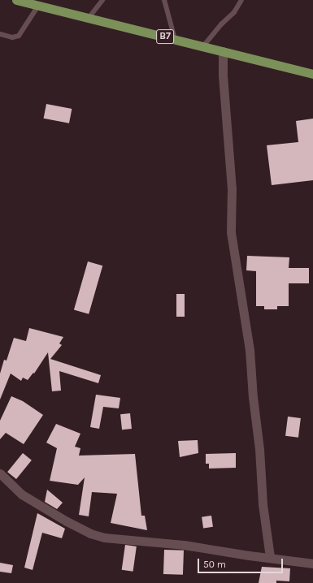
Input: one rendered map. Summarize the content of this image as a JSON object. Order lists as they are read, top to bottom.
{
  "streets": {
    "highway": ["B7"]
  },
  "scale_bar": "50 m"
}
